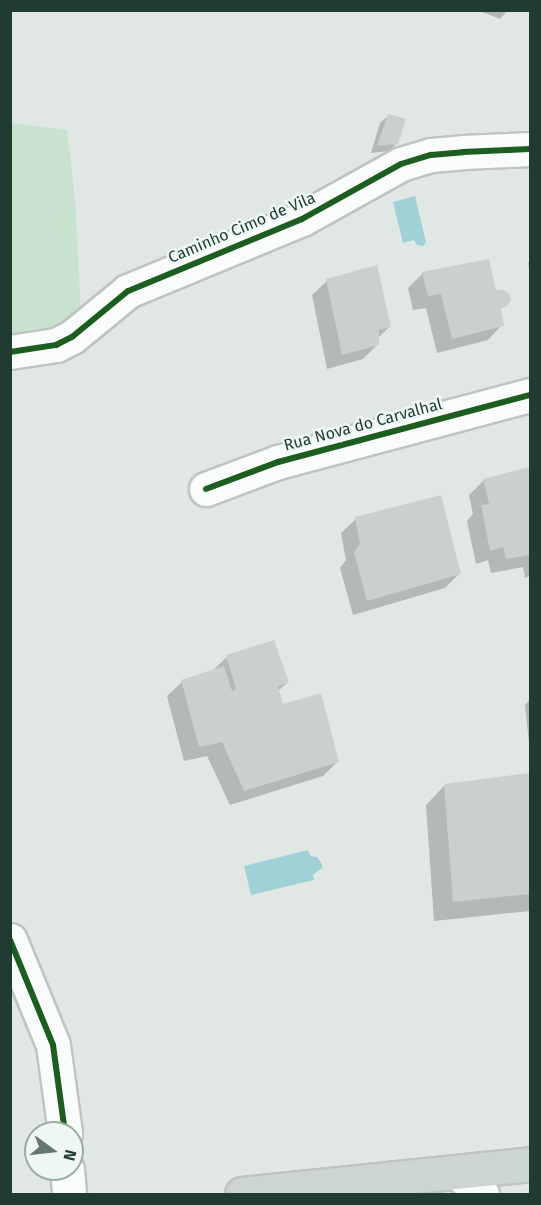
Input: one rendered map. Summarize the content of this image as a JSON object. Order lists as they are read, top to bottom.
{
  "streets": {
    "street": ["Caminho Cimo de Vila", "Rua Nova do Carvalhal"]
  },
  "north": "right"
}
